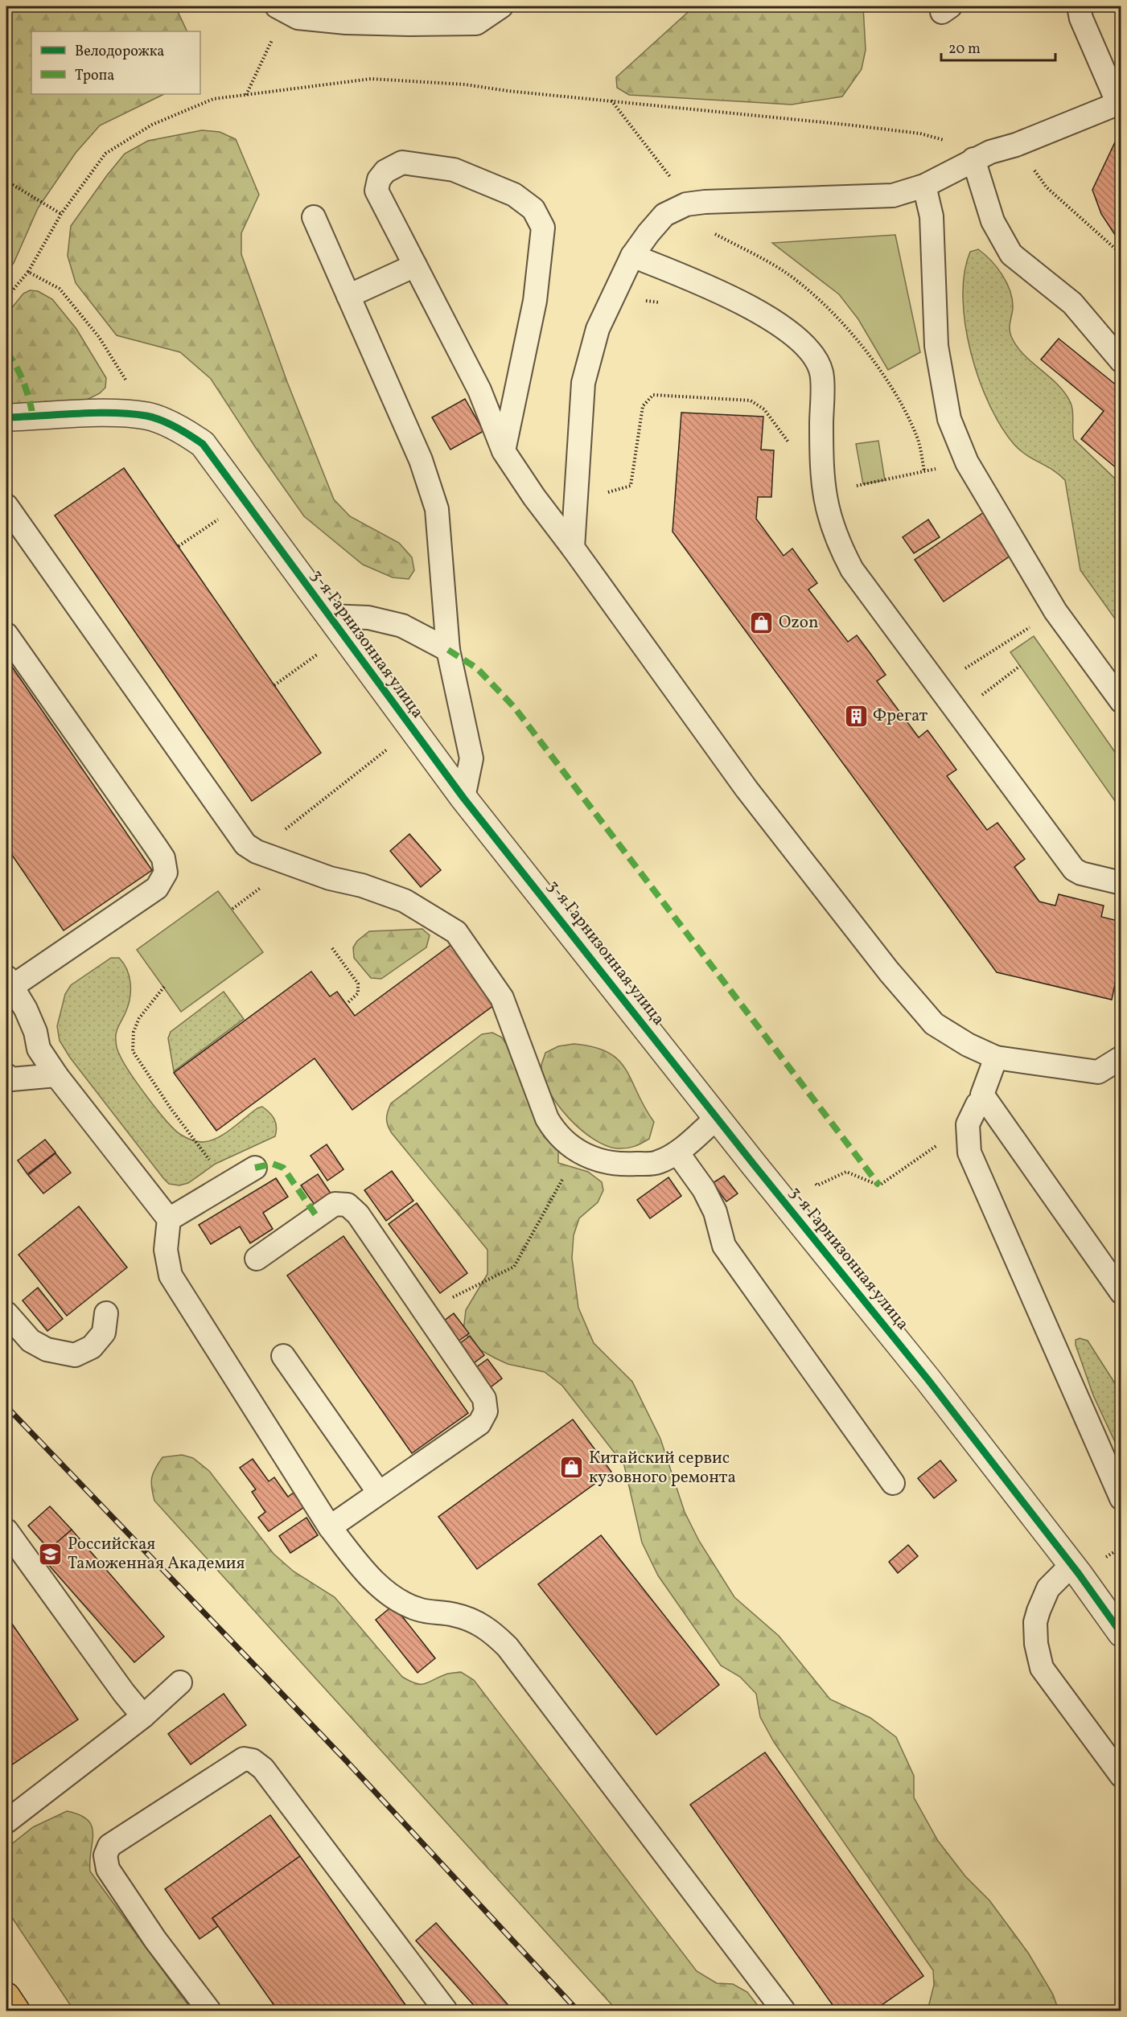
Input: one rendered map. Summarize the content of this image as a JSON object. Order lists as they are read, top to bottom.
{
  "streets": {
    "street": ["3-я Гарнизонная улица"]
  },
  "places": {
    "shop": ["Ozon", "Китайский сервис кузовного ремонта"],
    "building": ["Фрегат"],
    "school or university": ["Российская Таможенная Академия"]
  },
  "legend": ["Велодорожка", "Тропа"],
  "scale_bar": "20 m"
}
